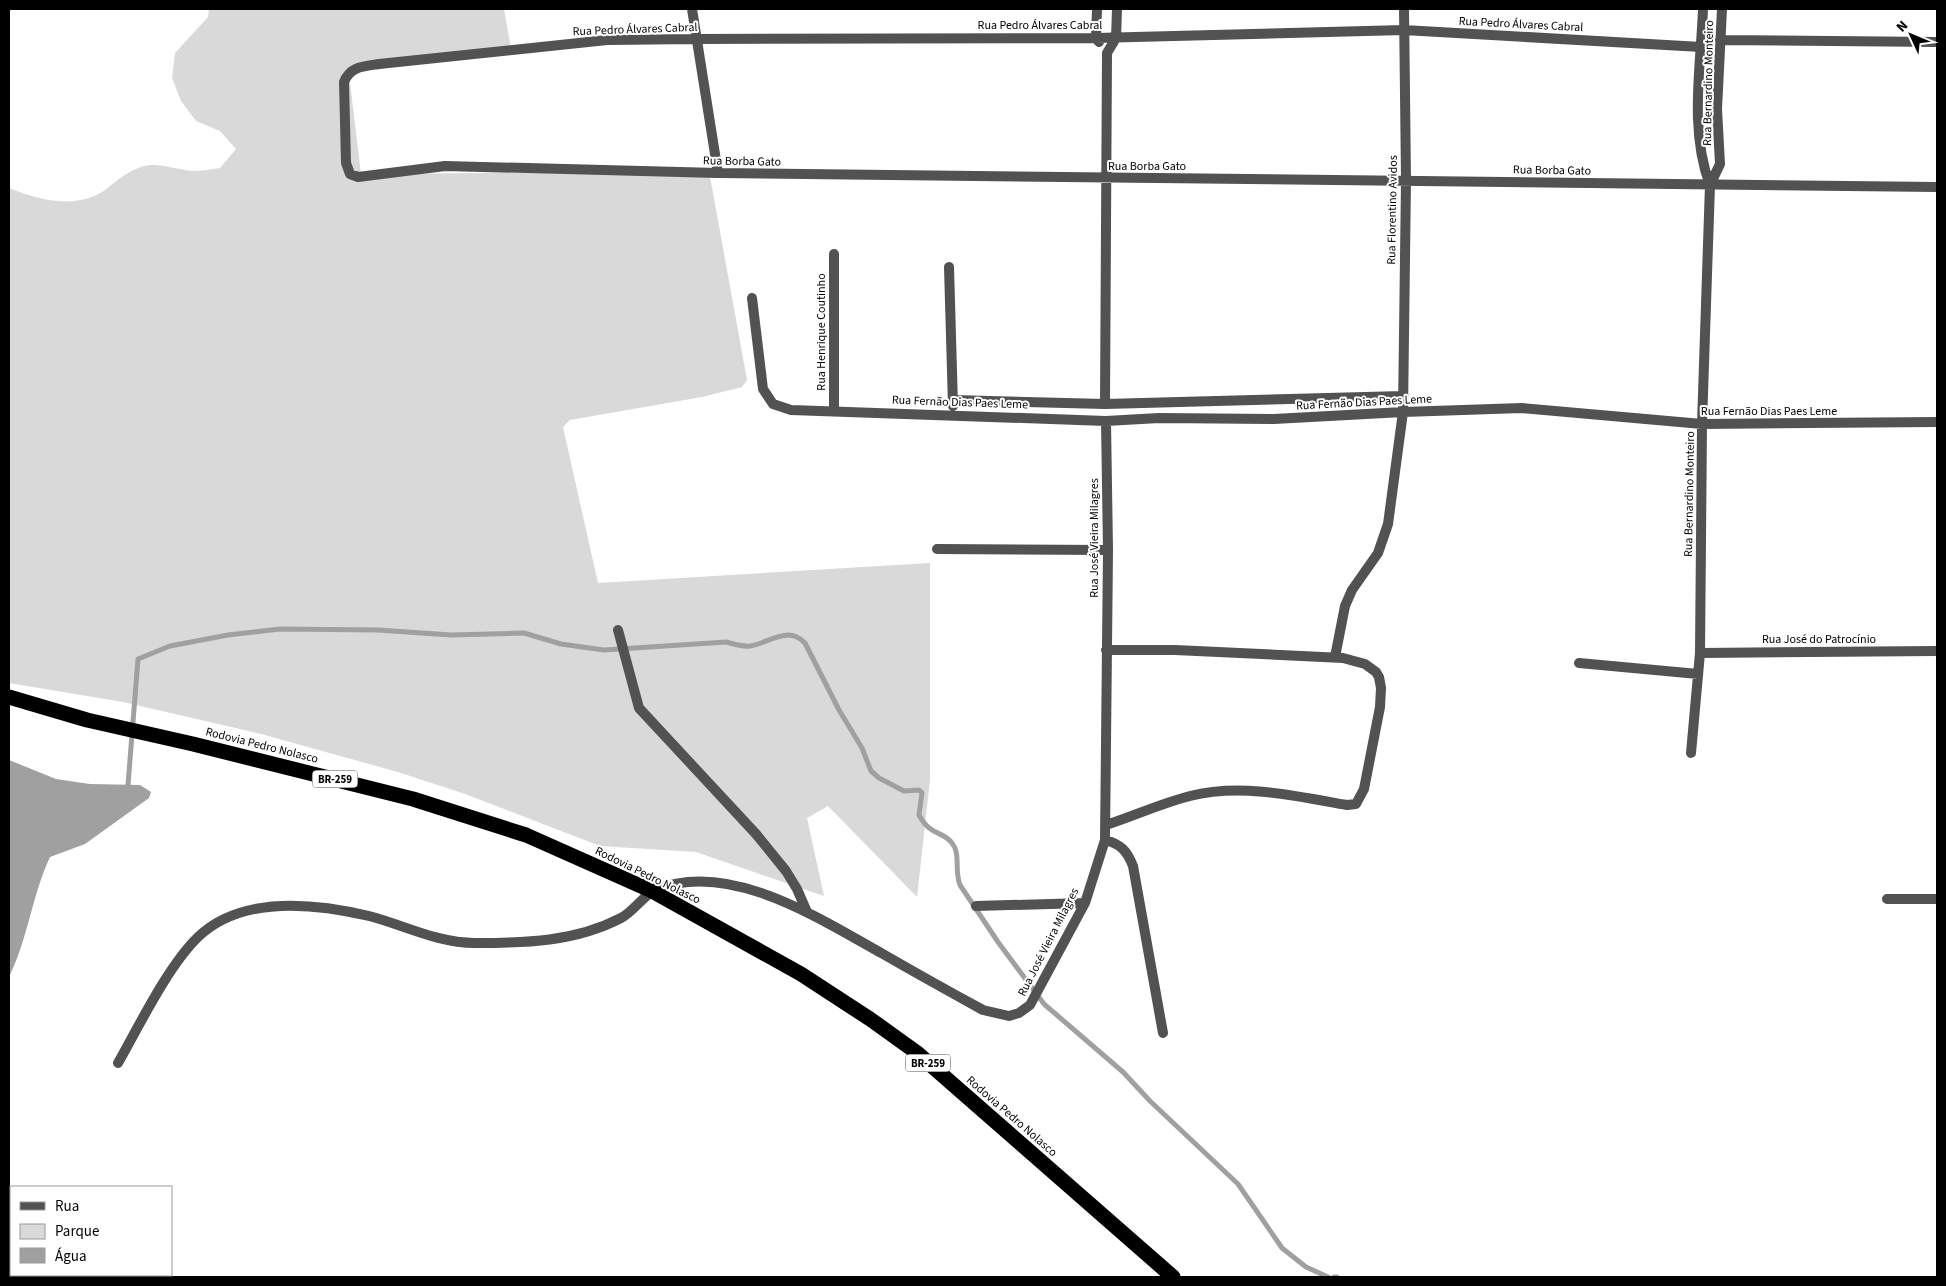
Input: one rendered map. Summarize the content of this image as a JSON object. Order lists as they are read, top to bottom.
{
  "streets": {
    "highway": ["Rodovia Pedro Nolasco", "BR-259"],
    "street": [
      "Rua Pedro Álvares Cabral",
      "Rua Bernardino Monteiro",
      "Rua Borba Gato",
      "Rua Florentino Avidos",
      "Rua Henrique Coutinho",
      "Rua Fernão Dias Paes Leme",
      "Rua José Vieira Milagres",
      "Rua José do Patrocínio"
    ]
  },
  "crossings": [
    ["Rua Pedro Álvares Cabral", "Rua Bernardino Monteiro"],
    ["Rua Pedro Álvares Cabral", "Rua Borba Gato"],
    ["Rua Pedro Álvares Cabral", "Rua Florentino Avidos"],
    ["Rua Bernardino Monteiro", "Rua Borba Gato"],
    ["Rua Bernardino Monteiro", "Rua Fernão Dias Paes Leme"],
    ["Rua Bernardino Monteiro", "Rua José do Patrocínio"],
    ["Rua Borba Gato", "Rua Florentino Avidos"],
    ["Rua Florentino Avidos", "Rua Fernão Dias Paes Leme"],
    ["Rua Henrique Coutinho", "Rua Fernão Dias Paes Leme"],
    ["Rua Fernão Dias Paes Leme", "Rua José Vieira Milagres"],
    ["Rua José Vieira Milagres", "Rodovia Pedro Nolasco"]
  ],
  "legend": ["Rua", "Parque", "Água"],
  "north": "top left"
}
